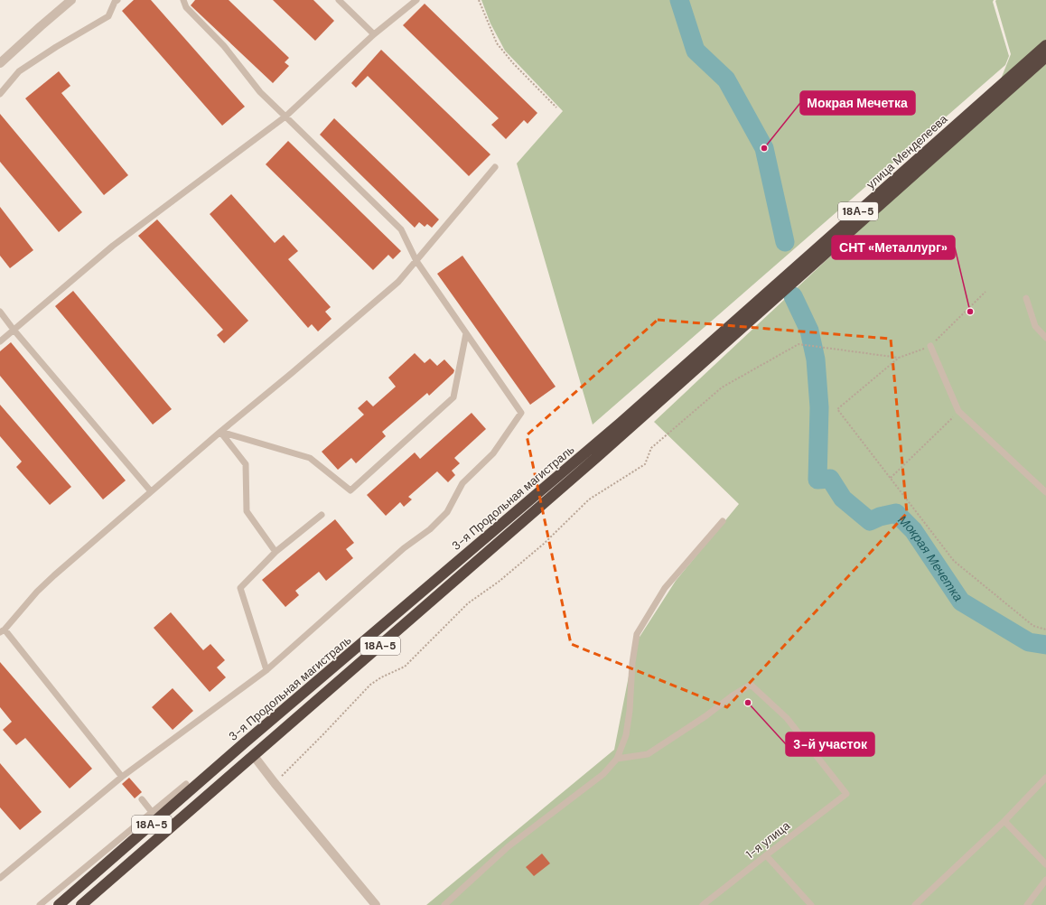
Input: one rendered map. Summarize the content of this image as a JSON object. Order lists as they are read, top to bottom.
{
  "streets": {
    "highway": ["улица Менделеева", "18А-5", "3-я Продольная магистраль"],
    "lane": ["1-я улица"]
  },
  "crossings": [
    ["улица Менделеева", "3-я Продольная магистраль"]
  ],
  "water": ["Мокрая Мечетка"],
  "places": ["Мокрая Мечетка", "СНТ «Металлург»", "3-й участок"]
}
